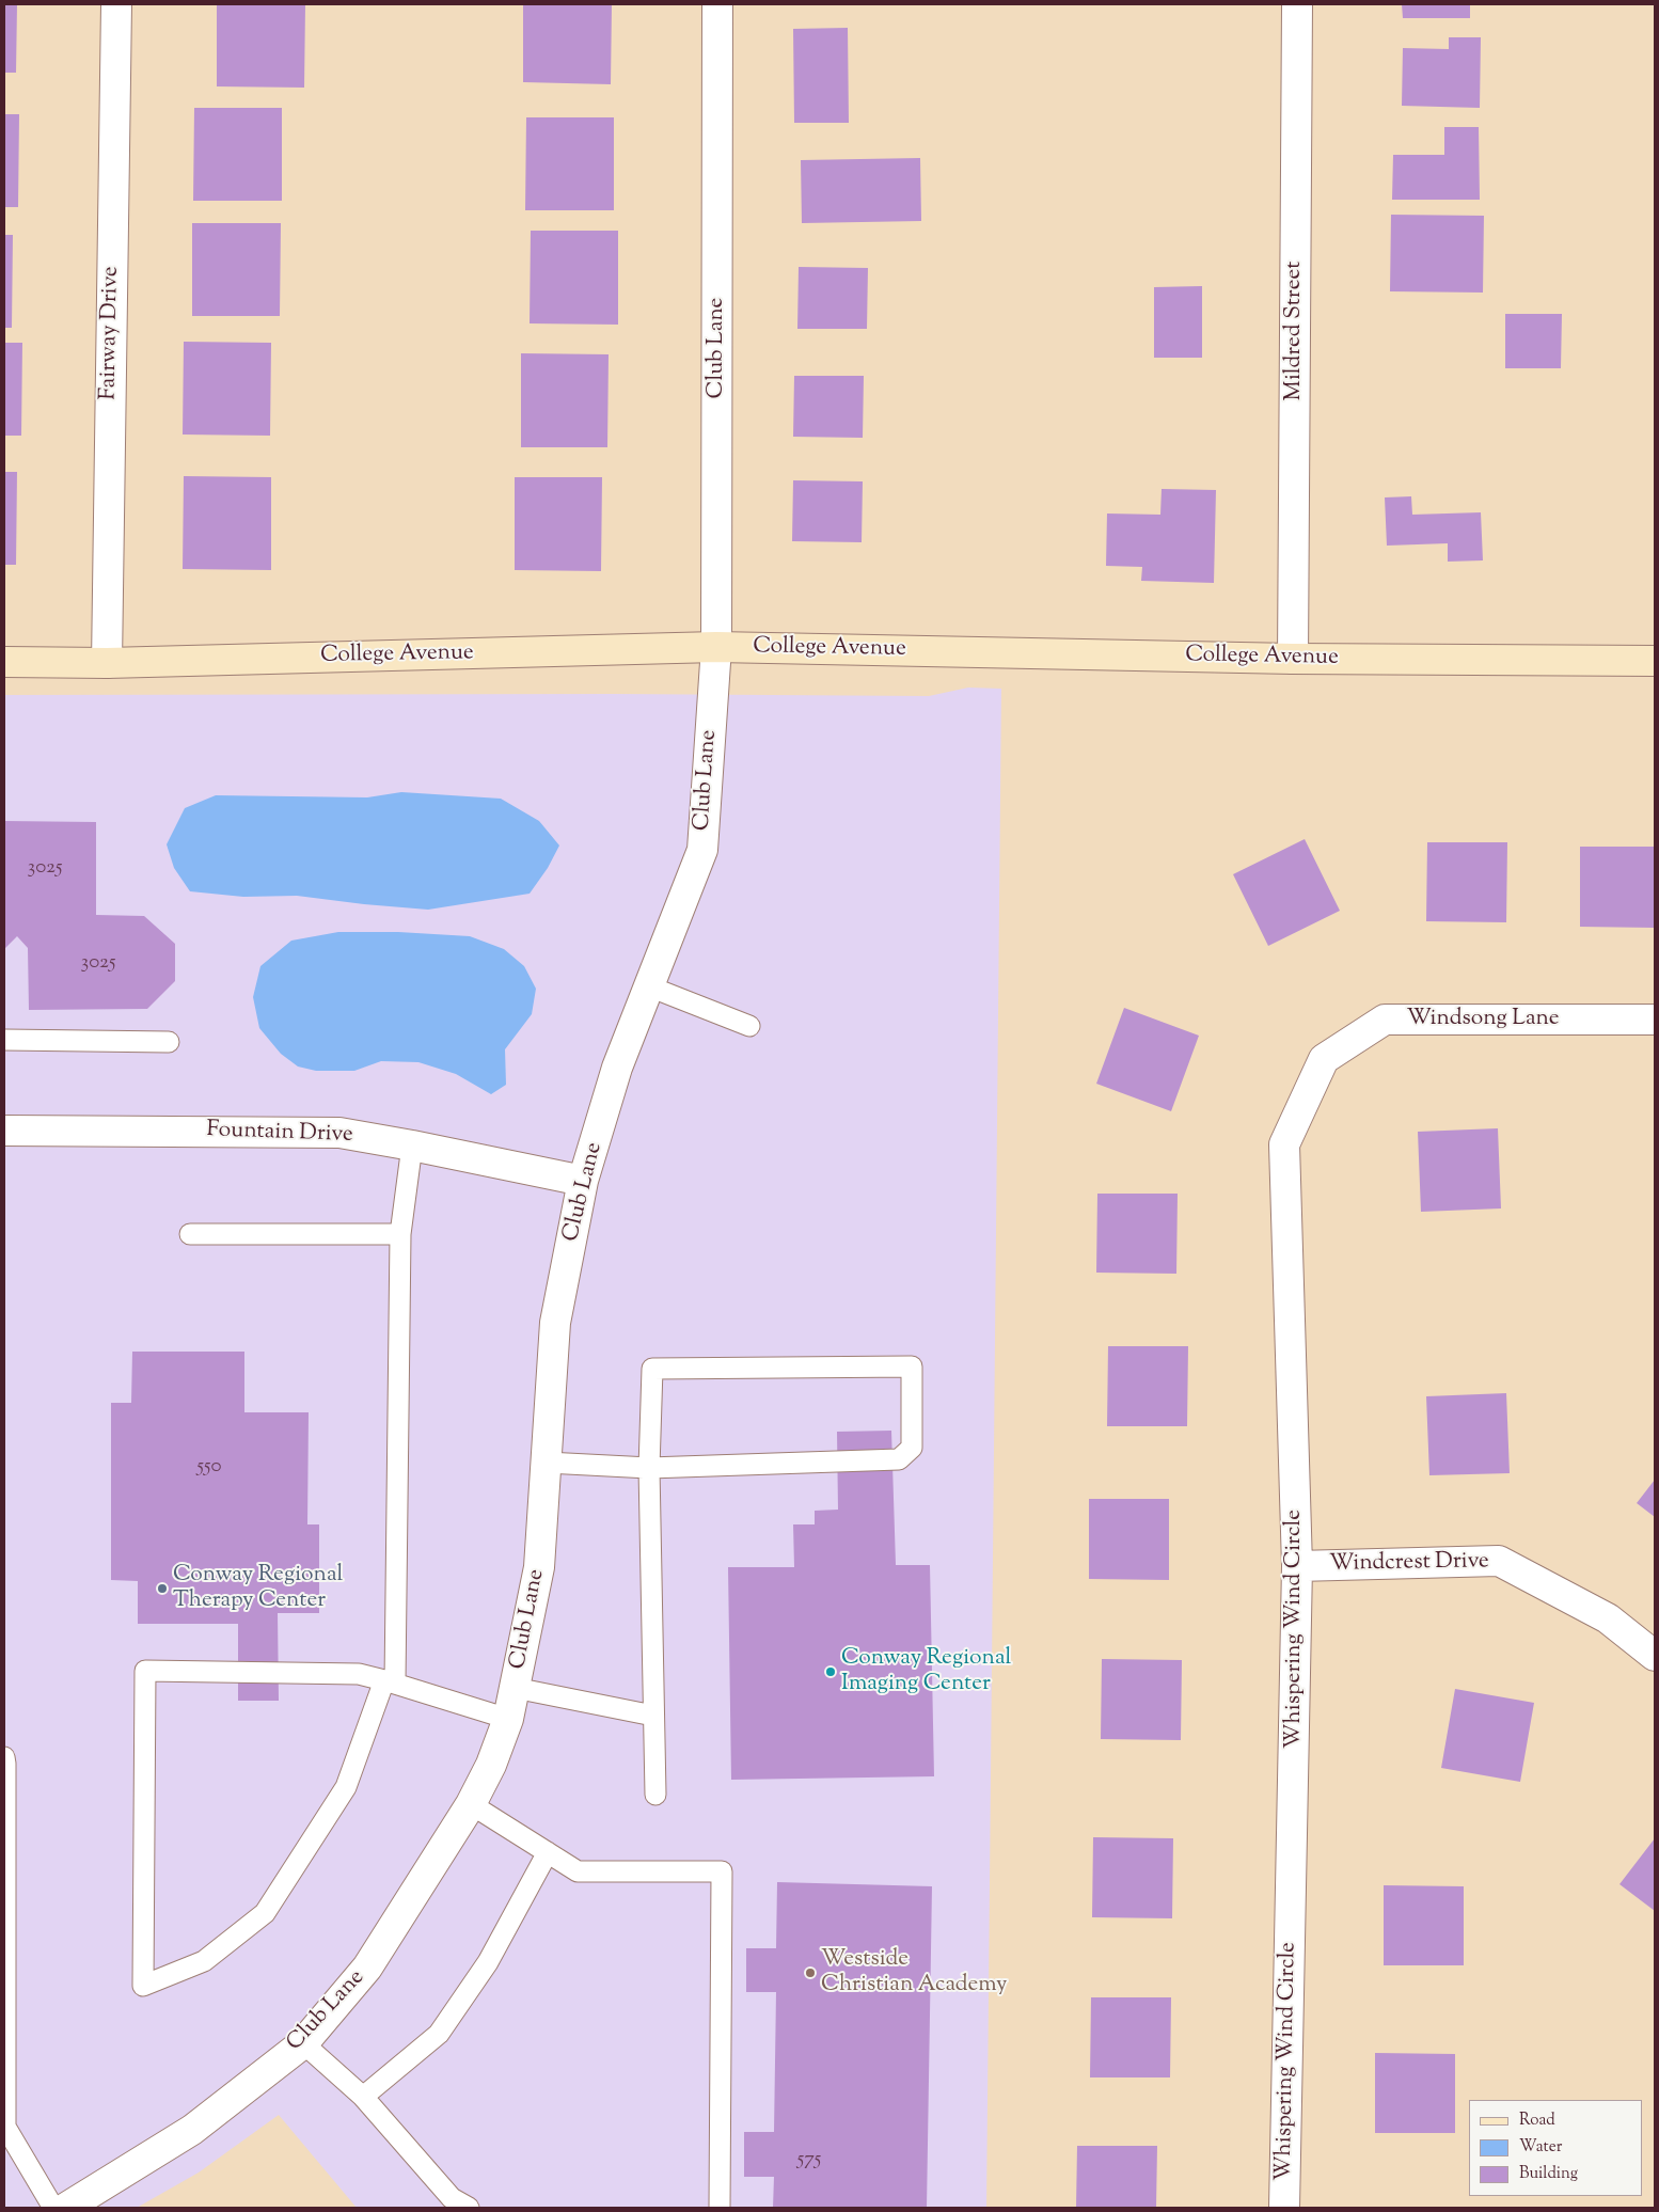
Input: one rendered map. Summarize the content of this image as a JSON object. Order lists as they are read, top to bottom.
{
  "streets": {
    "street": [
      "Mildred Street",
      "Fairway Drive",
      "Club Lane",
      "College Avenue",
      "Windsong Lane",
      "Fountain Drive",
      "Windcrest Drive",
      "Whispering Wind Circle"
    ]
  },
  "crossings": [
    ["Mildred Street", "College Avenue"],
    ["Fairway Drive", "College Avenue"],
    ["Club Lane", "College Avenue"],
    ["Club Lane", "Fountain Drive"],
    ["Windsong Lane", "Whispering Wind Circle"],
    ["Windcrest Drive", "Whispering Wind Circle"]
  ],
  "places": ["Conway Regional Therapy Center", "Conway Regional Imaging Center", "Westside Christian Academy"],
  "house_numbers": [
    "3025",
    "3025",
    "550",
    "575"
  ],
  "legend": ["Road", "Water", "Building"]
}
